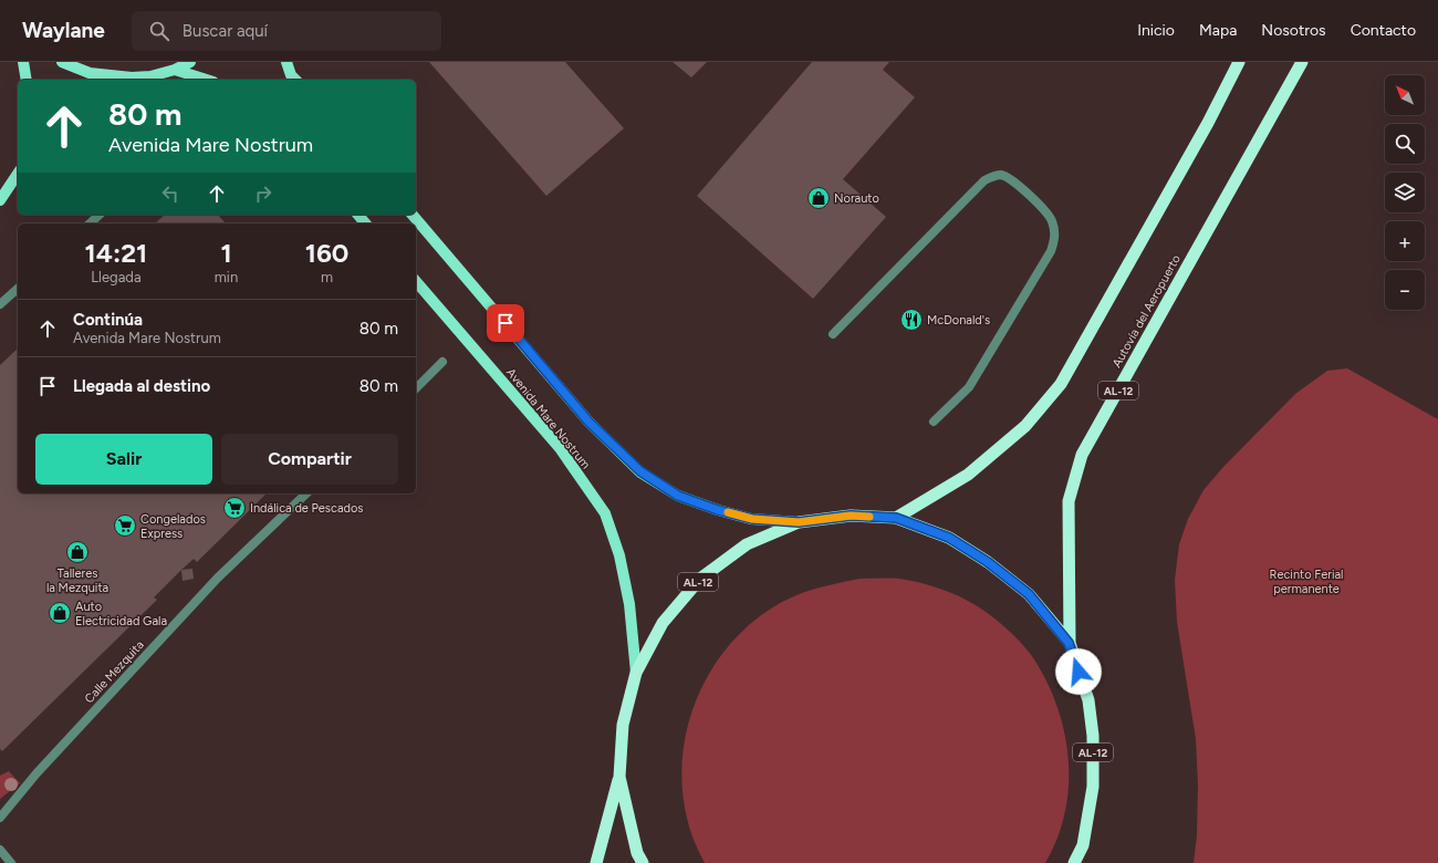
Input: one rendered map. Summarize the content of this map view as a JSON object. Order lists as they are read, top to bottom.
{
  "streets": {
    "highway": ["Autovía del Aeropuerto", "AL-12"],
    "main road": ["Avenida Mare Nostrum"],
    "street": ["Calle Mezquita"]
  },
  "crossings": [
    ["Autovía del Aeropuerto", "AL-12"],
    ["AL-12", "Avenida Mare Nostrum"]
  ],
  "parks": ["Recinto Ferial permanente"],
  "places": {
    "shop": ["Norauto", "Talleres la Mezquita", "Auto Electricidad Gala"],
    "restaurant": ["McDonald's"],
    "supermarket": ["Indálica de Pescados", "Congelados Express"]
  },
  "north": "top left",
  "page": {
    "header": "Waylane",
    "search": "Buscar aquí",
    "nav": [
      "Inicio",
      "Mapa",
      "Nosotros",
      "Contacto"
    ],
    "map_buttons": ["+", "−"],
    "turn": ["80 m", "Avenida Mare Nostrum"],
    "eta": [
      "14:21",
      "Llegada",
      "1",
      "min",
      "160",
      "m"
    ],
    "list": [
      {
        "name": "Continúa",
        "note": "Avenida Mare Nostrum",
        "value": "80 m"
      },
      {
        "name": "Llegada al destino",
        "value": "80 m"
      }
    ],
    "buttons": ["Salir", "Compartir"]
  }
}
